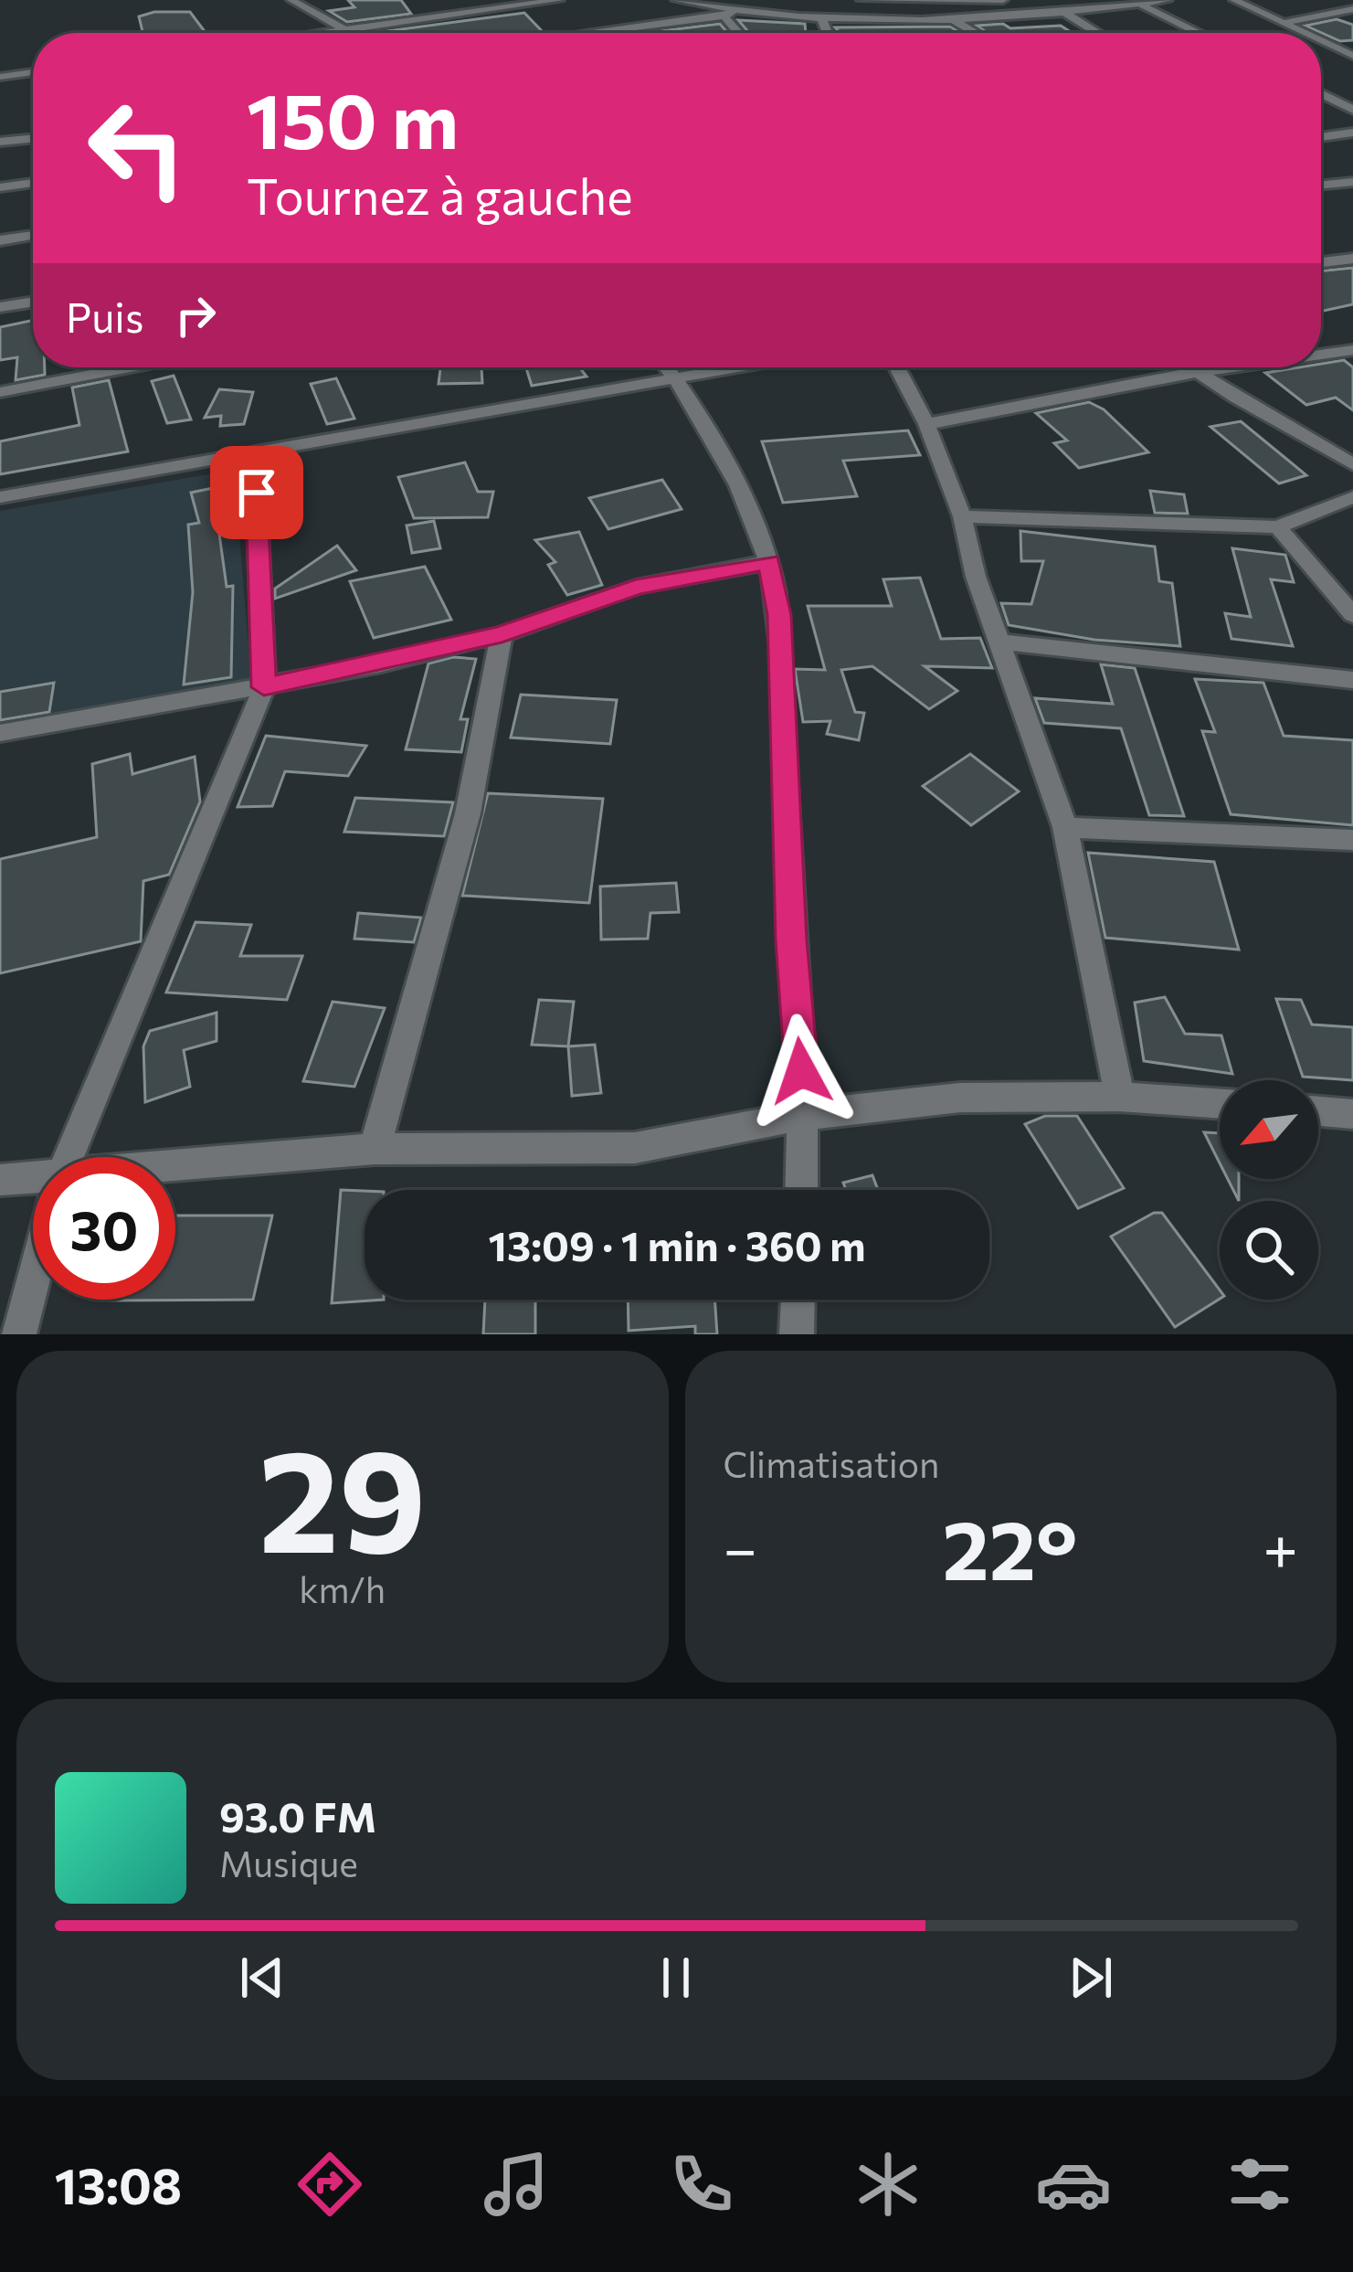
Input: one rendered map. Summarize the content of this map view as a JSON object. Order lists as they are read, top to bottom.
{
  "north": "bottom left",
  "page": {
    "turn": ["150 m", "Tournez à gauche"],
    "then": "Puis",
    "limit": "30",
    "trip": "13:09 · 1 min · 360 m",
    "tile": [
      ["29", "km/h"],
      "Climatisation"
    ],
    "heat": ["−", "22°", "+"],
    "song": ["93.0 FM", "Musique"],
    "tabs": "13:08"
  }
}
